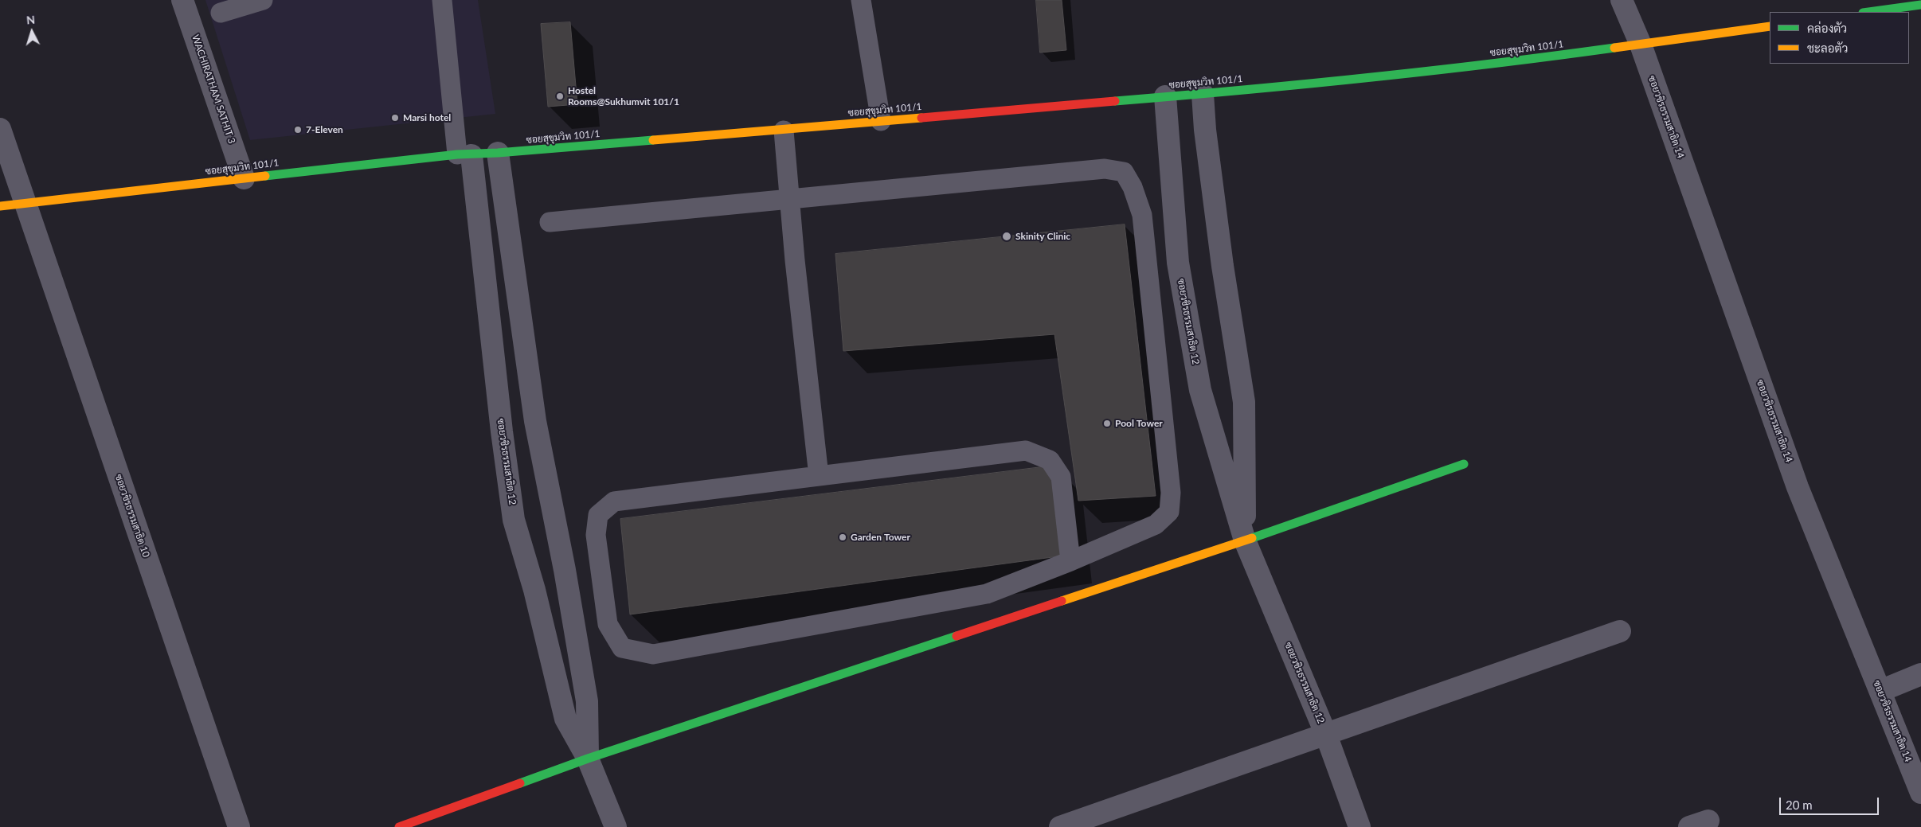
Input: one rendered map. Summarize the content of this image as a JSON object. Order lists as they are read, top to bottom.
{
  "streets": {
    "street": [
      "ซอยสุขุมวิท 101/1",
      "WACHIRATHAM SATHIT 3",
      "ซอยวชิรธรรมสาธิต 14",
      "ซอยวชิรธรรมสาธิต 12",
      "ซอยวชิรธรรมสาธิต 10"
    ]
  },
  "crossings": [
    ["ซอยสุขุมวิท 101/1", "WACHIRATHAM SATHIT 3"],
    ["ซอยสุขุมวิท 101/1", "ซอยวชิรธรรมสาธิต 14"],
    ["ซอยสุขุมวิท 101/1", "ซอยวชิรธรรมสาธิต 12"],
    ["ซอยสุขุมวิท 101/1", "ซอยวชิรธรรมสาธิต 10"]
  ],
  "places": [
    "Hostel Rooms@Sukhumvit 101/1",
    "Marsi hotel",
    "7-Eleven",
    "Skinity Clinic",
    "Pool Tower",
    "Garden Tower"
  ],
  "legend": ["คล่องตัว", "ชะลอตัว"],
  "scale_bar": "20 m",
  "north": "top"
}
